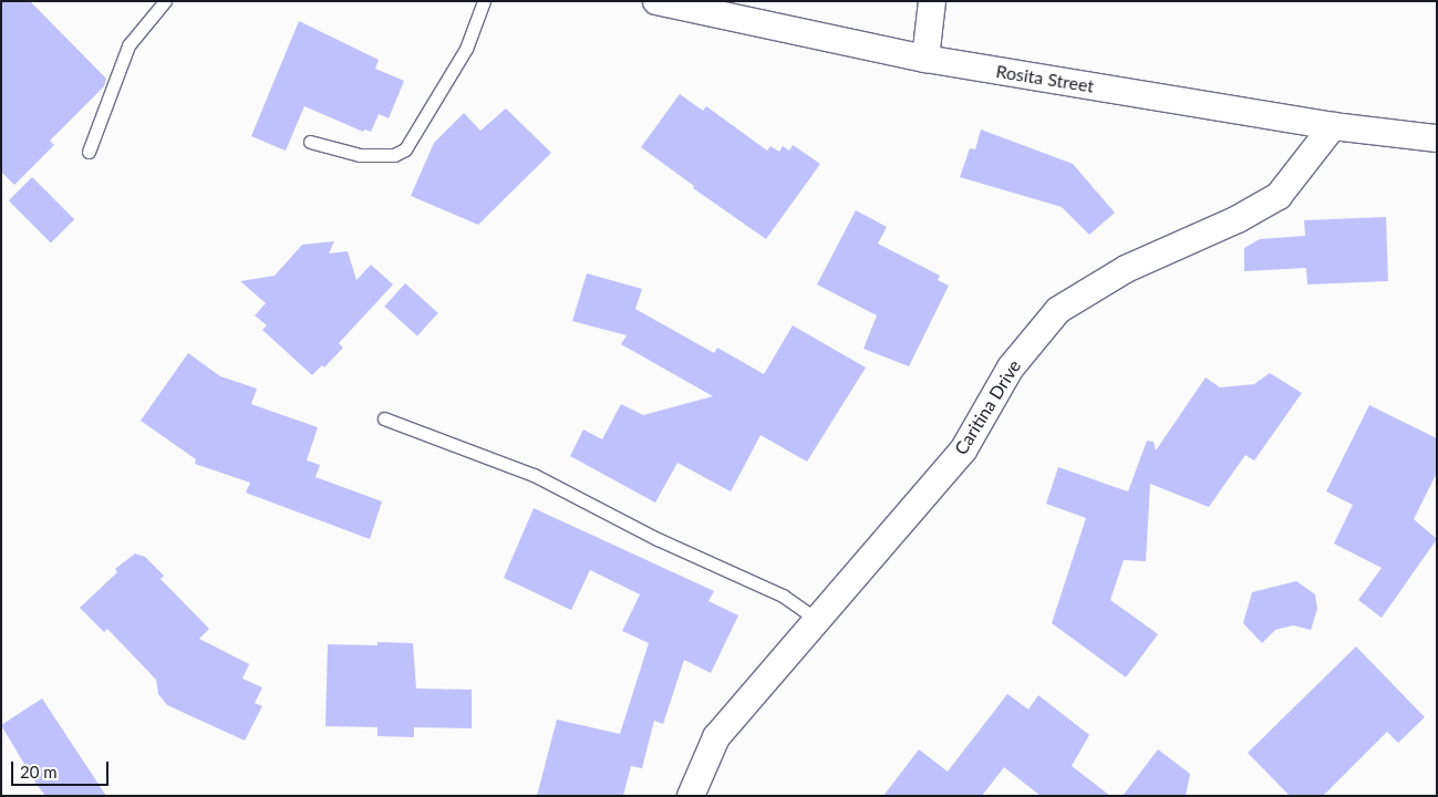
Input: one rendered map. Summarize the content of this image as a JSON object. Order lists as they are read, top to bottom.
{
  "streets": {
    "street": ["Rosita Street", "Caritina Drive"]
  },
  "crossings": [
    ["Rosita Street", "Caritina Drive"]
  ],
  "scale_bar": "20 m"
}
